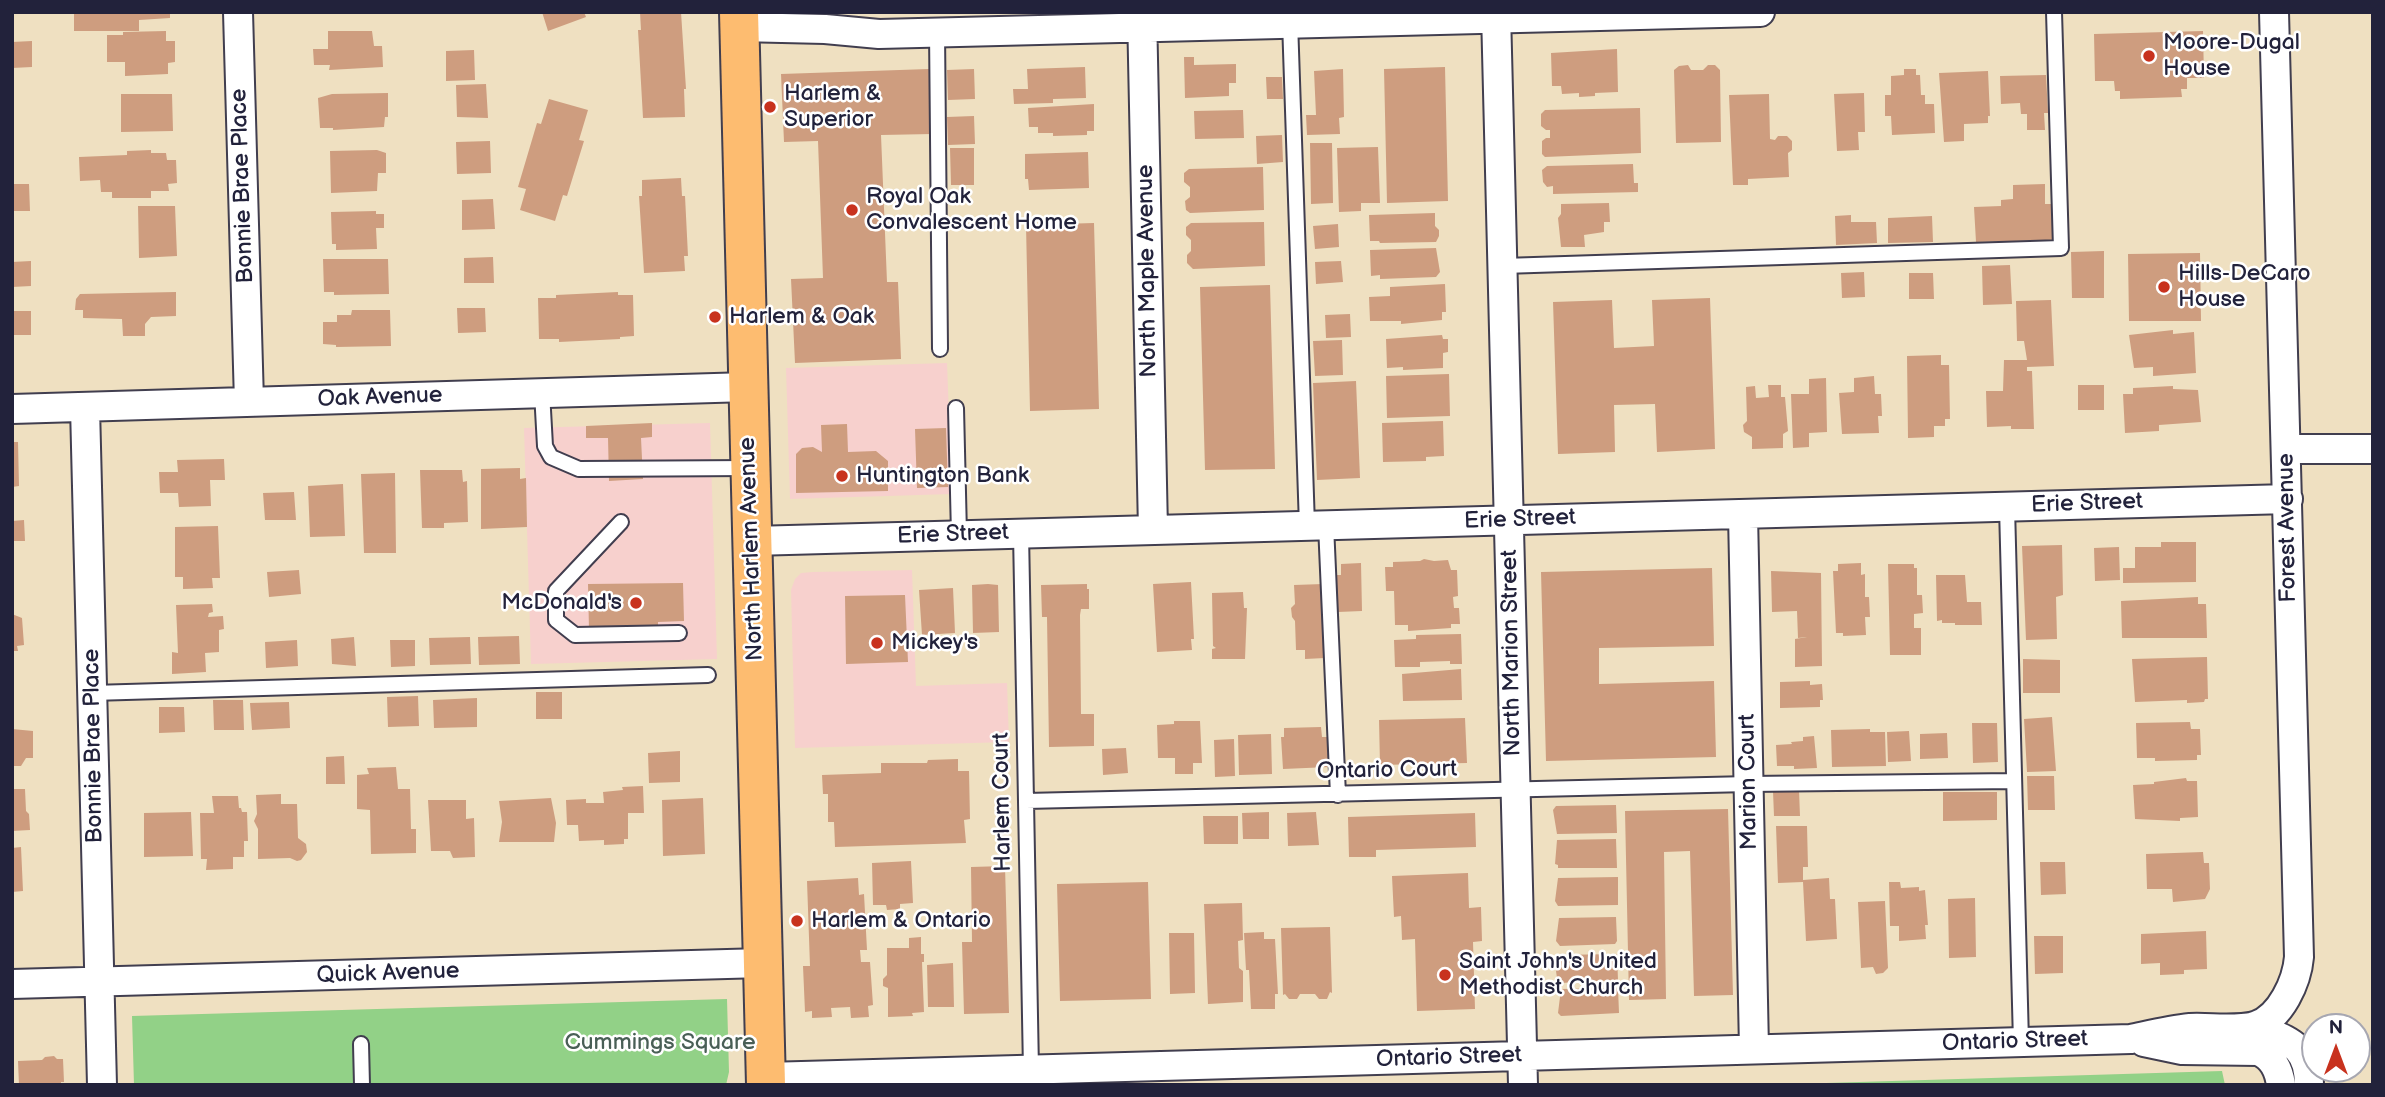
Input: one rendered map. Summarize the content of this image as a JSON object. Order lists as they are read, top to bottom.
{
  "streets": {
    "main road": ["North Harlem Avenue"],
    "street": [
      "Bonnie Brae Place",
      "North Maple Avenue",
      "Oak Avenue",
      "Erie Street",
      "Forest Avenue",
      "North Marion Street",
      "Marion Court",
      "Quick Avenue",
      "Ontario Street"
    ],
    "lane": ["Ontario Court", "Harlem Court"]
  },
  "crossings": [
    ["Bonnie Brae Place", "Oak Avenue"],
    ["Bonnie Brae Place", "Quick Avenue"],
    ["North Maple Avenue", "Erie Street"],
    ["Oak Avenue", "North Harlem Avenue"],
    ["Erie Street", "Forest Avenue"],
    ["Erie Street", "North Harlem Avenue"],
    ["Erie Street", "North Marion Street"],
    ["Erie Street", "Marion Court"],
    ["Erie Street", "Harlem Court"],
    ["Forest Avenue", "Ontario Street"],
    ["North Harlem Avenue", "Quick Avenue"],
    ["North Harlem Avenue", "Ontario Street"],
    ["North Marion Street", "Ontario Court"],
    ["North Marion Street", "Ontario Street"],
    ["Ontario Court", "Marion Court"],
    ["Ontario Court", "Harlem Court"],
    ["Marion Court", "Ontario Street"],
    ["Harlem Court", "Ontario Street"]
  ],
  "parks": ["Cummings Square"],
  "places": [
    "Moore-Dugal House",
    "Harlem & Superior",
    "Royal Oak Convalescent Home",
    "Hills-DeCaro House",
    "Harlem & Oak",
    "Huntington Bank",
    "McDonald's",
    "Mickey's",
    "Harlem & Ontario",
    "Saint John's United Methodist Church"
  ],
  "north": "top"
}
